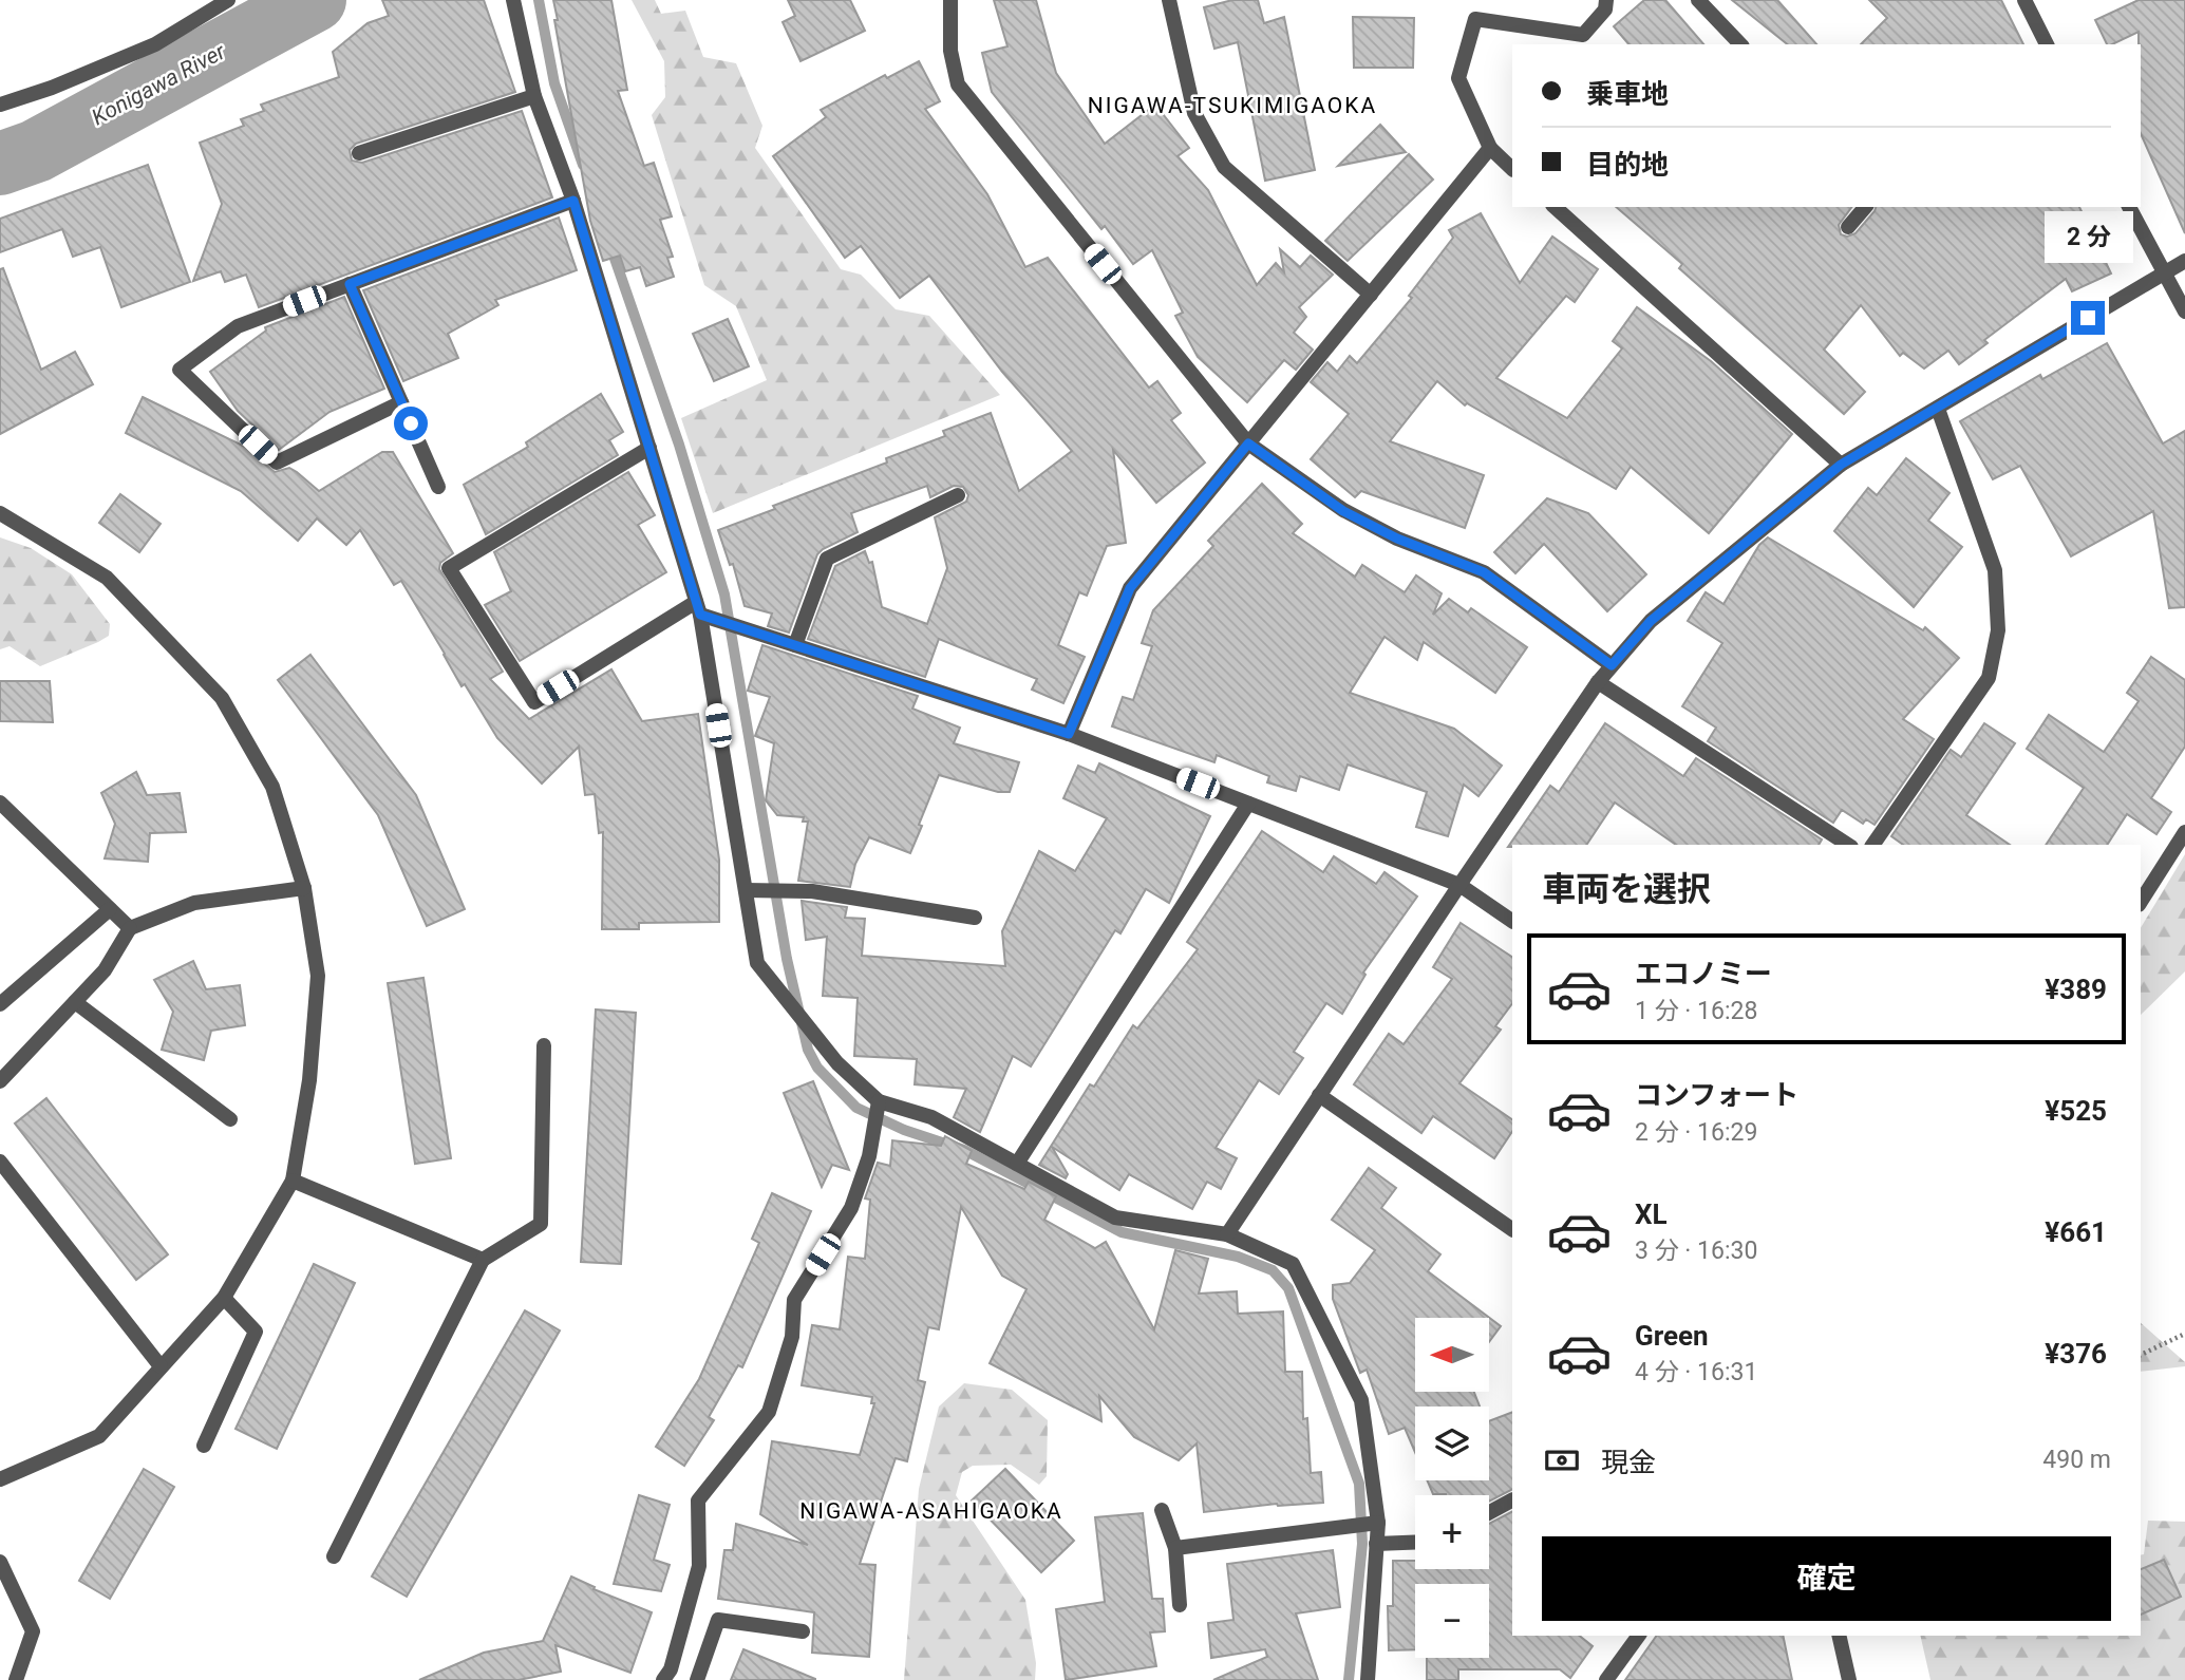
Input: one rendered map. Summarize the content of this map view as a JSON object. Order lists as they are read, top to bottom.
{
  "districts": ["NIGAWA-TSUKIMIGAOKA", "NIGAWA-ASAHIGAOKA"],
  "water": ["Konigawa River"],
  "north": "left",
  "page": {
    "banner": ["乗車地", "目的地"],
    "bubble": "2 分",
    "heading": "車両を選択",
    "list": [
      {
        "name": "エコノミー",
        "note": "1 分 · 16:28",
        "value": "¥389"
      },
      {
        "name": "コンフォート",
        "note": "2 分 · 16:29",
        "value": "¥525"
      },
      {
        "name": "XL",
        "note": "3 分 · 16:30",
        "value": "¥661"
      },
      {
        "name": "Green",
        "note": "4 分 · 16:31",
        "value": "¥376"
      }
    ],
    "map_buttons": ["+", "−"],
    "pay": ["現金", "490 m"],
    "buttons": "確定"
  }
}
